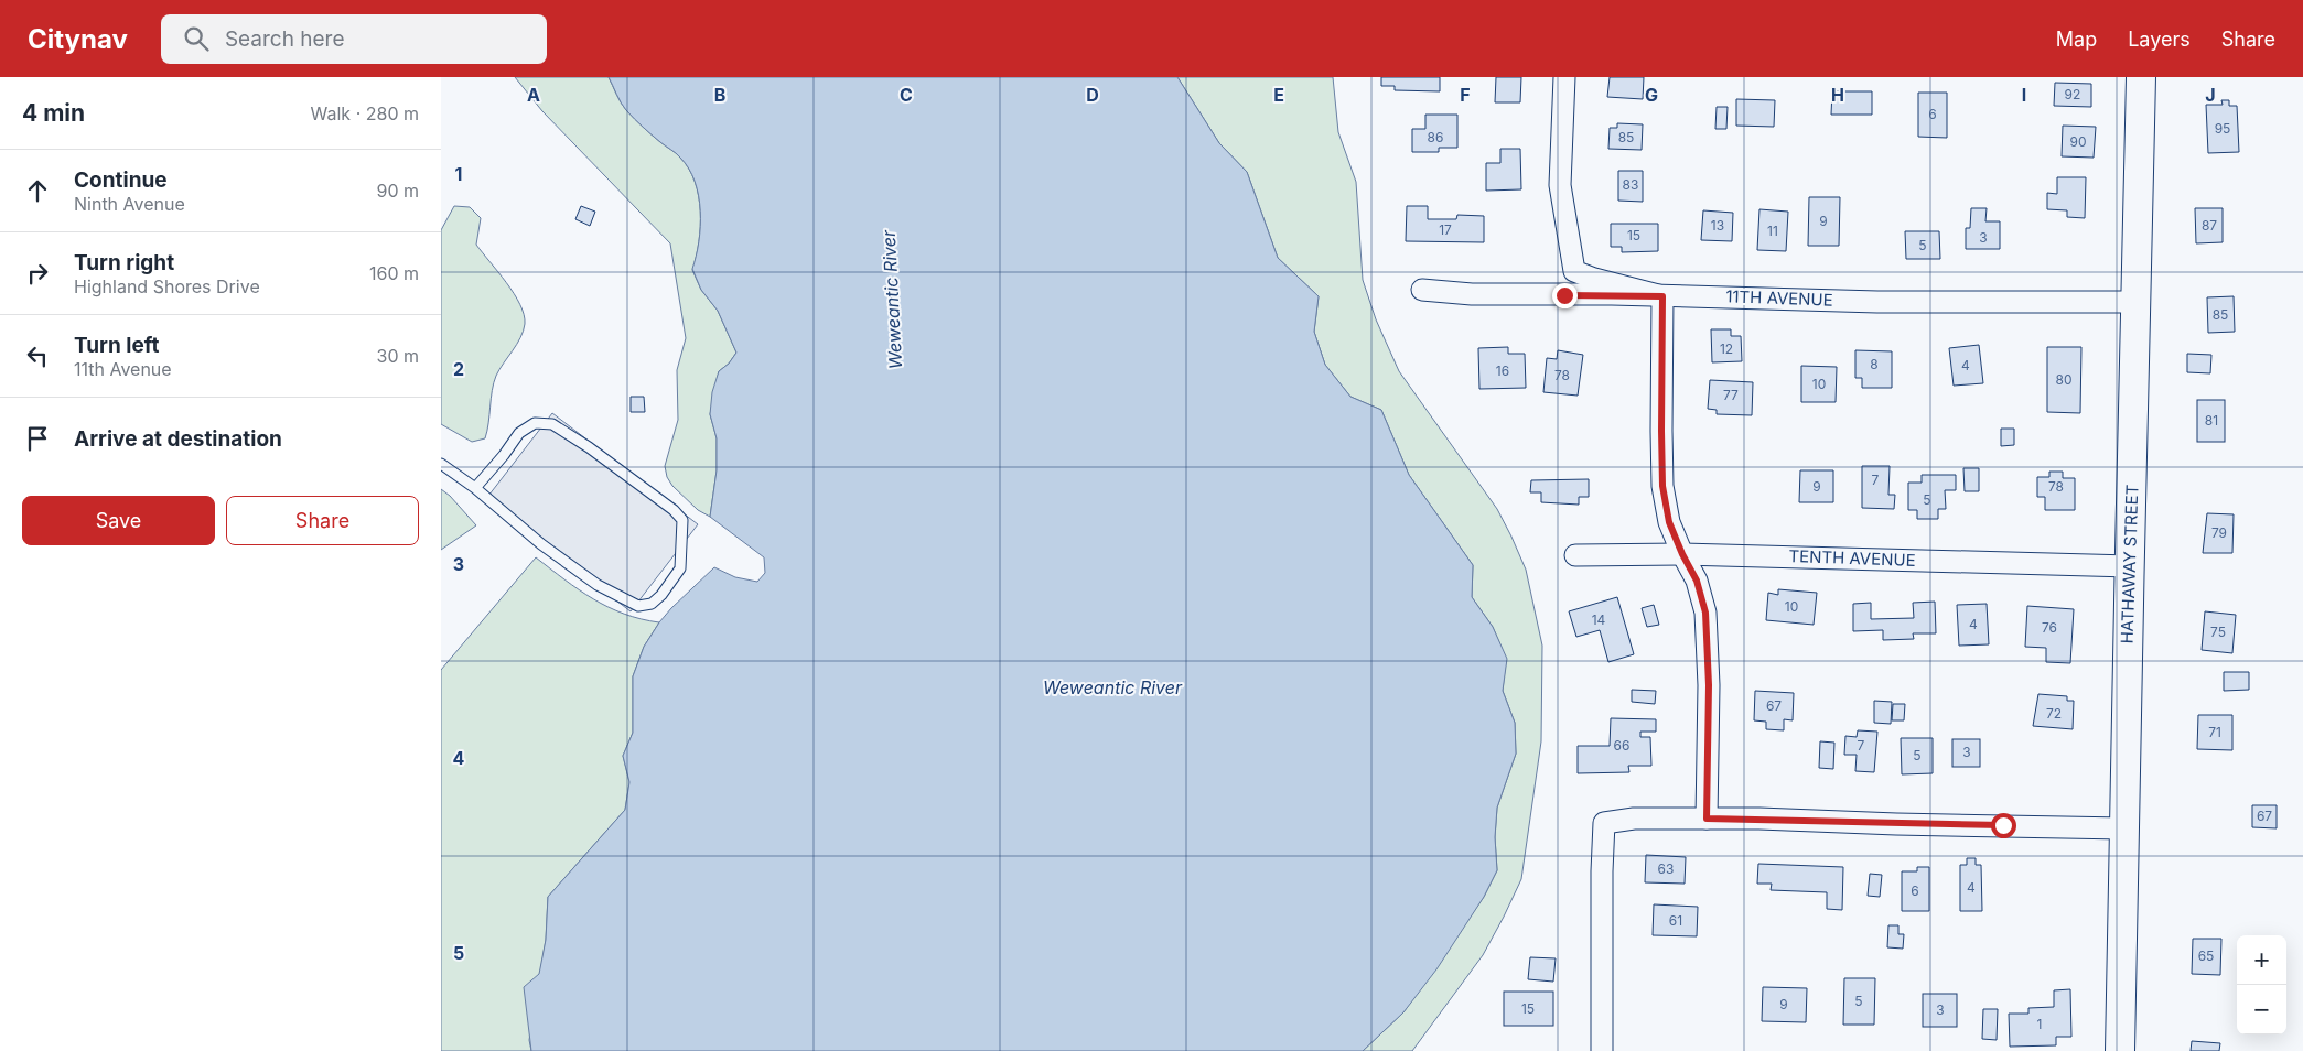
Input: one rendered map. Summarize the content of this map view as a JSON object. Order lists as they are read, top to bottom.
{
  "streets": {
    "street": ["11TH AVENUE", "TENTH AVENUE", "HATHAWAY STREET"]
  },
  "crossings": [
    ["11TH AVENUE", "HATHAWAY STREET"],
    ["TENTH AVENUE", "HATHAWAY STREET"]
  ],
  "water": ["Weweantic River"],
  "house_numbers": [
    "92",
    "6",
    "95",
    "86",
    "85",
    "90",
    "83",
    "9",
    "13",
    "87",
    "17",
    "11",
    "15",
    "3",
    "5",
    "85",
    "12",
    "8",
    "4",
    "16",
    "78",
    "80",
    "10",
    "77",
    "81",
    "7",
    "9",
    "78",
    "5",
    "79",
    "10",
    "14",
    "4",
    "76",
    "75",
    "67",
    "72",
    "71",
    "66",
    "7",
    "3",
    "5",
    "67",
    "63",
    "4",
    "6",
    "61",
    "65",
    "5",
    "9",
    "15",
    "3",
    "1"
  ],
  "page": {
    "header": "Citynav",
    "search": "Search here",
    "nav": ["Map", "Layers", "Share"],
    "heading": ["4 min", "Walk · 280 m"],
    "list": [
      ["Continue", "Ninth Avenue", "90 m"],
      ["Turn right", "Highland Shores Drive", "160 m"],
      ["Turn left", "11th Avenue", "30 m"],
      "Arrive at destination"
    ],
    "buttons": ["Save", "Share"],
    "map_buttons": ["+", "−"]
  },
  "grid": {
    "columns": [
      "A",
      "B",
      "C",
      "D",
      "E",
      "F",
      "G",
      "H",
      "I",
      "J"
    ],
    "rows": [
      "1",
      "2",
      "3",
      "4",
      "5"
    ]
  }
}
